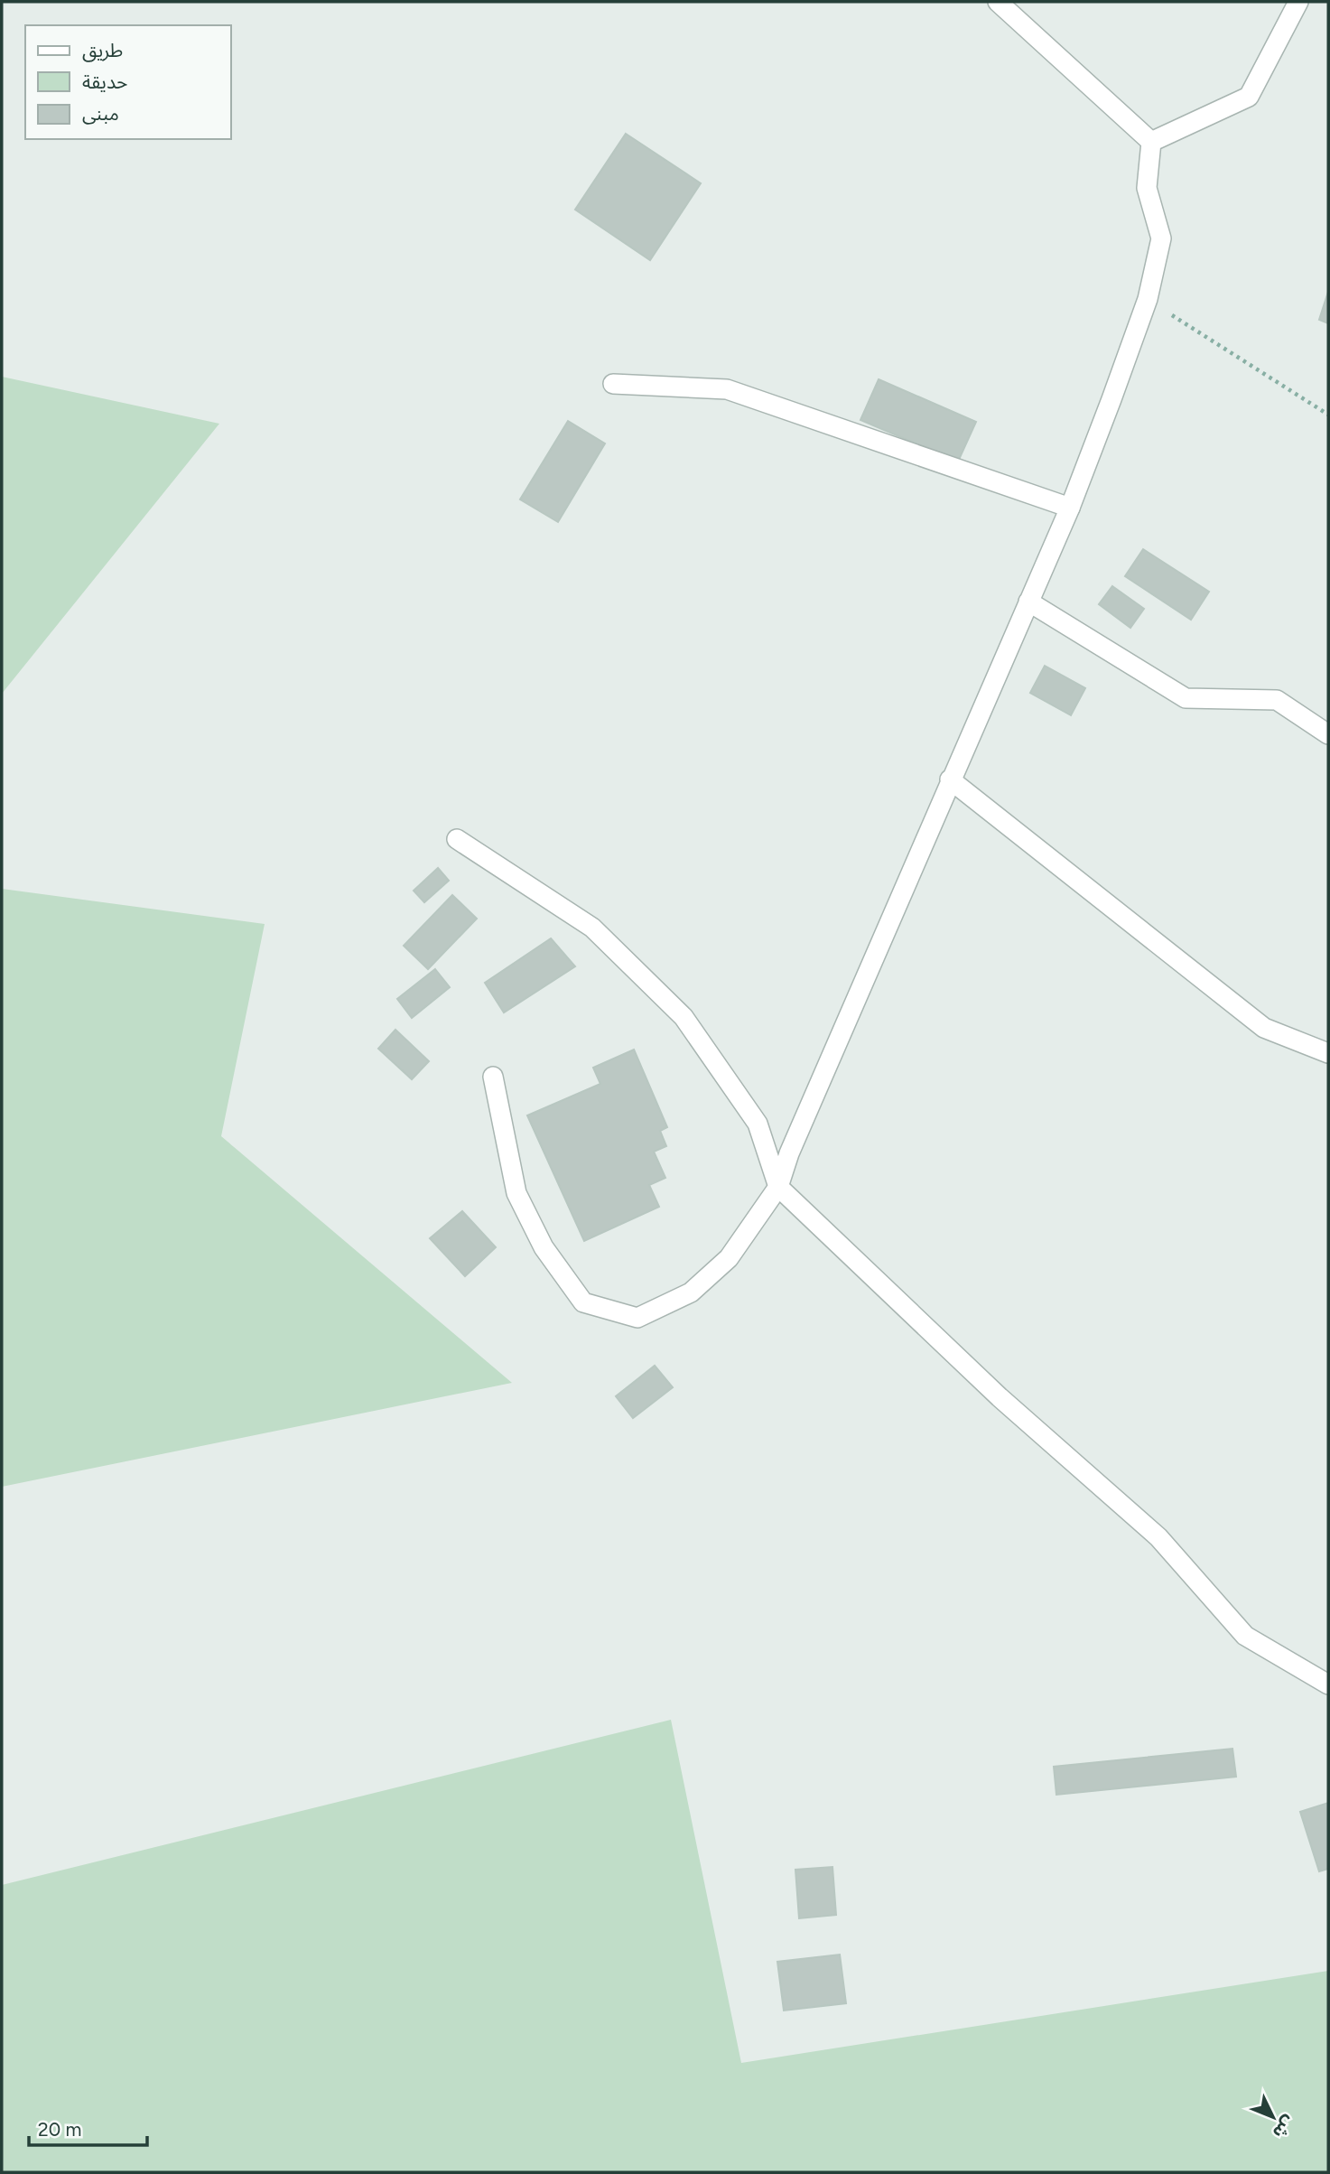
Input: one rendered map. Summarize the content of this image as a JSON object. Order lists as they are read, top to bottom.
{
  "legend": ["طريق", "حديقة", "مبنى"],
  "scale_bar": "20 m",
  "north": "bottom right"
}
